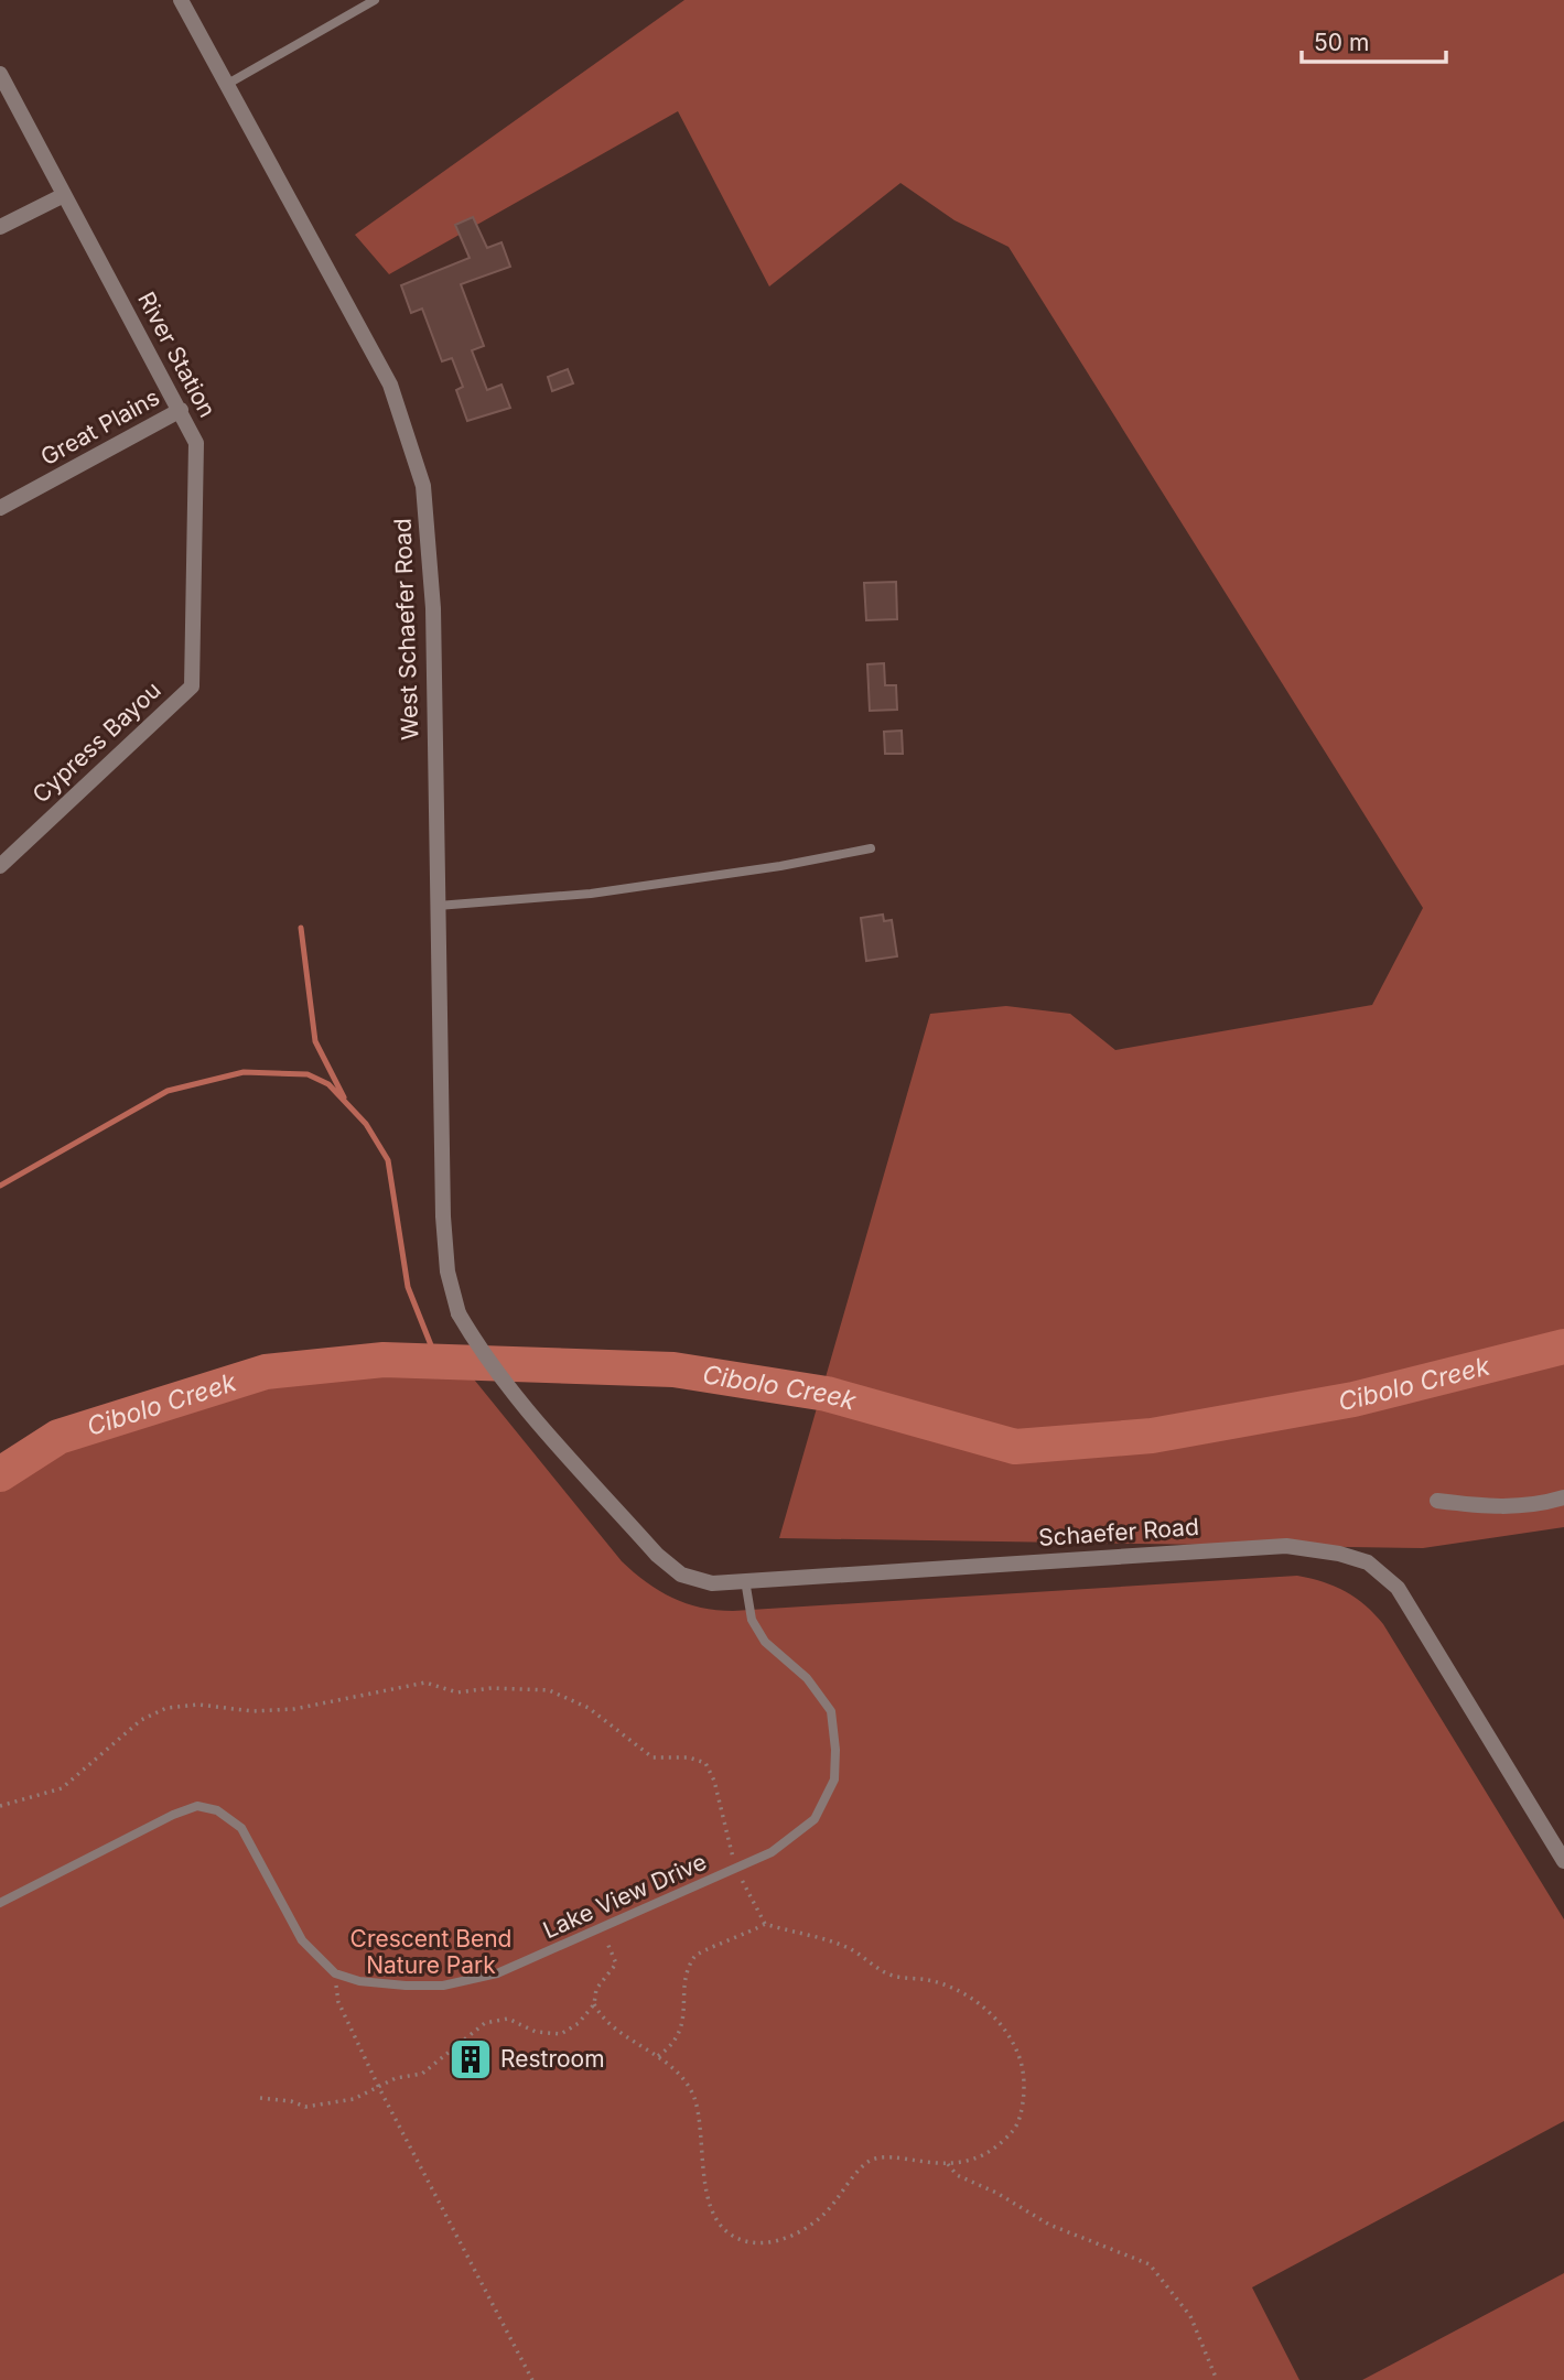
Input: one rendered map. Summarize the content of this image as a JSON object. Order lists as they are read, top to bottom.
{
  "streets": {
    "street": [
      "River Station",
      "Great Plains",
      "West Schaefer Road",
      "Cypress Bayou",
      "Schaefer Road"
    ],
    "lane": ["Lake View Drive"]
  },
  "crossings": [
    ["River Station", "Great Plains"],
    ["River Station", "Cypress Bayou"],
    ["West Schaefer Road", "Schaefer Road"],
    ["Schaefer Road", "Lake View Drive"]
  ],
  "water": ["Cibolo Creek"],
  "parks": ["Crescent Bend Nature Park"],
  "places": {
    "building": ["Restroom"]
  },
  "scale_bar": "50 m"
}
